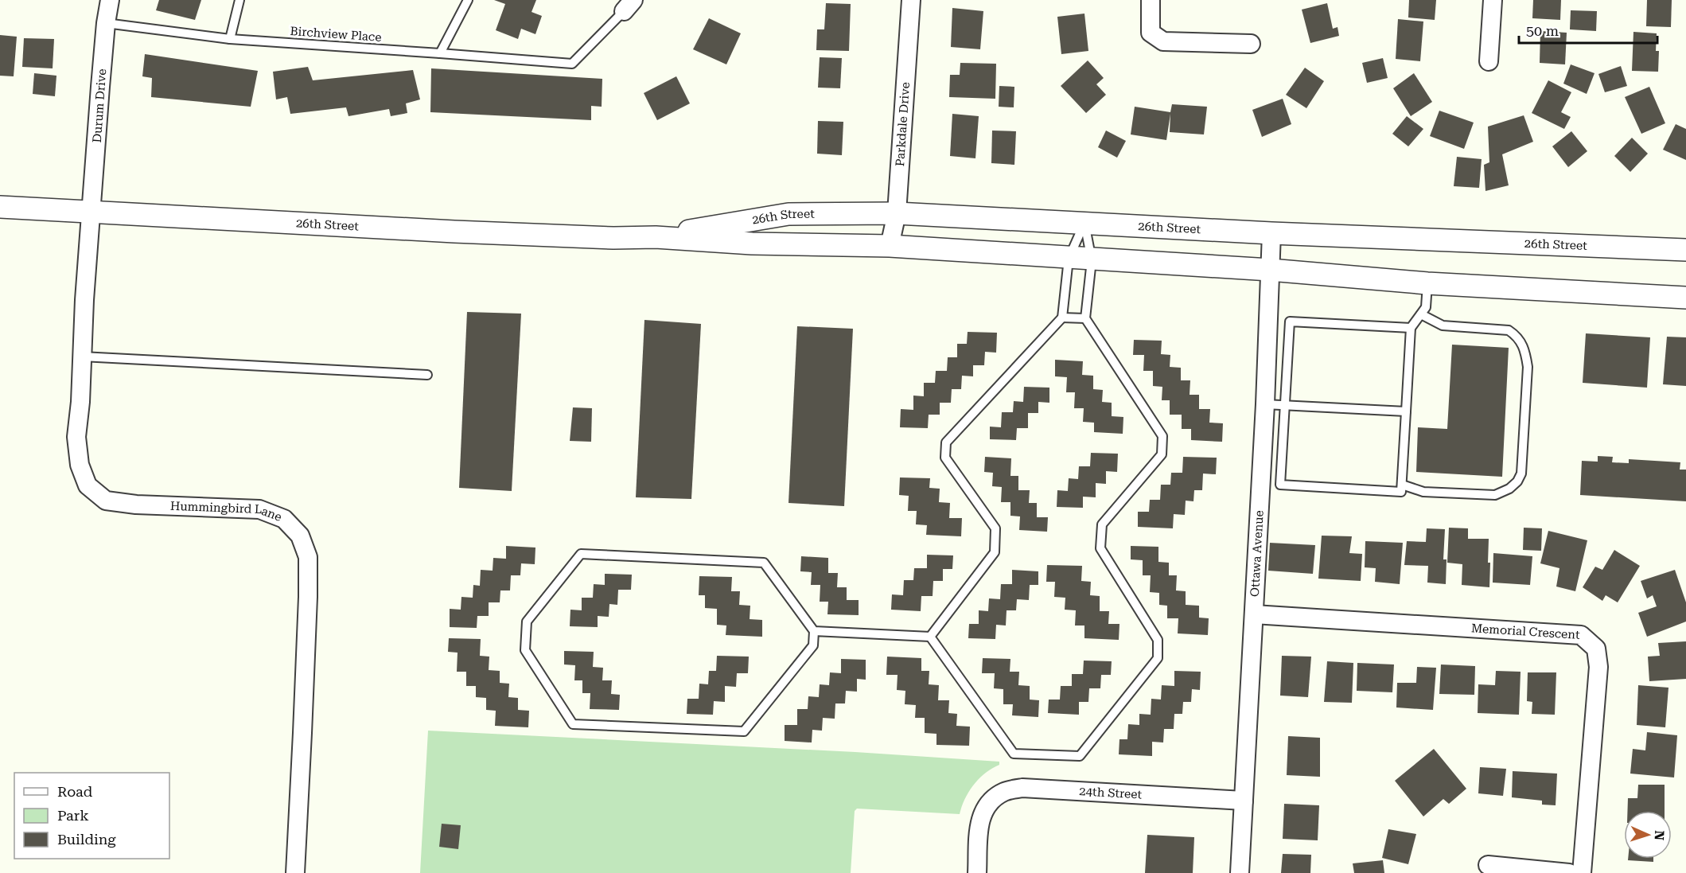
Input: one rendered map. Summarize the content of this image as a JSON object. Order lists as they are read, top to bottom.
{
  "streets": {
    "street": [
      "Durum Drive",
      "Parkdale Drive",
      "26th Street",
      "Hummingbird Lane",
      "Ottawa Avenue",
      "Memorial Crescent",
      "24th Street"
    ],
    "lane": ["Birchview Place"]
  },
  "crossings": [
    ["Birchview Place", "Durum Drive"],
    ["Durum Drive", "26th Street"],
    ["Durum Drive", "Hummingbird Lane"],
    ["Parkdale Drive", "26th Street"],
    ["26th Street", "Hummingbird Lane"],
    ["26th Street", "Ottawa Avenue"],
    ["Ottawa Avenue", "Memorial Crescent"],
    ["Ottawa Avenue", "24th Street"]
  ],
  "legend": ["Road", "Park", "Building"],
  "scale_bar": "50 m",
  "north": "right"
}
